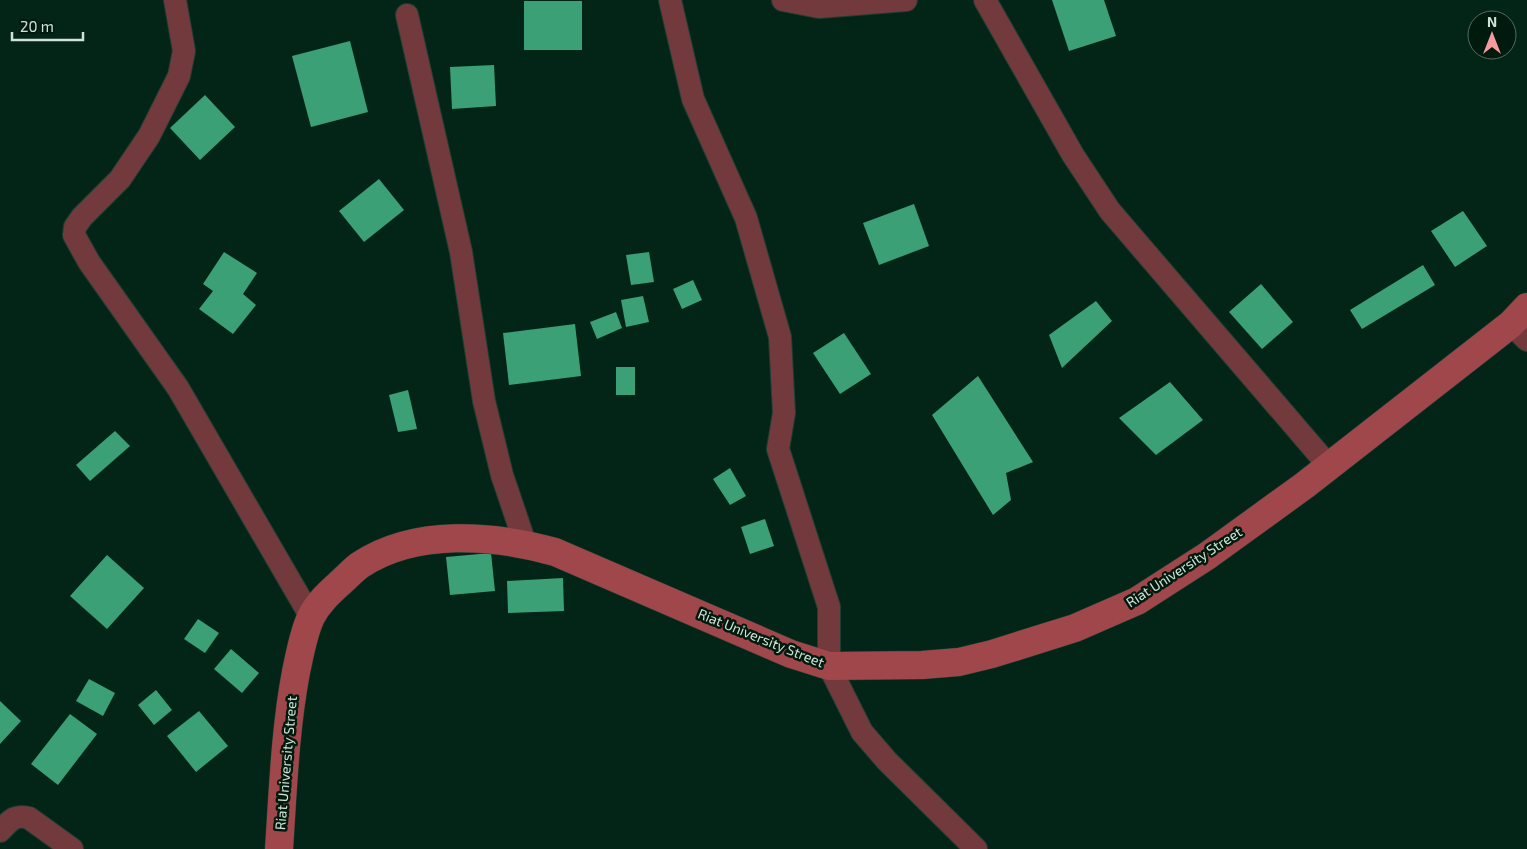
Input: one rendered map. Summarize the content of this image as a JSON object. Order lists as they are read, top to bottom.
{
  "streets": {
    "street": ["Riat University Street"]
  },
  "scale_bar": "20 m",
  "north": "top"
}
